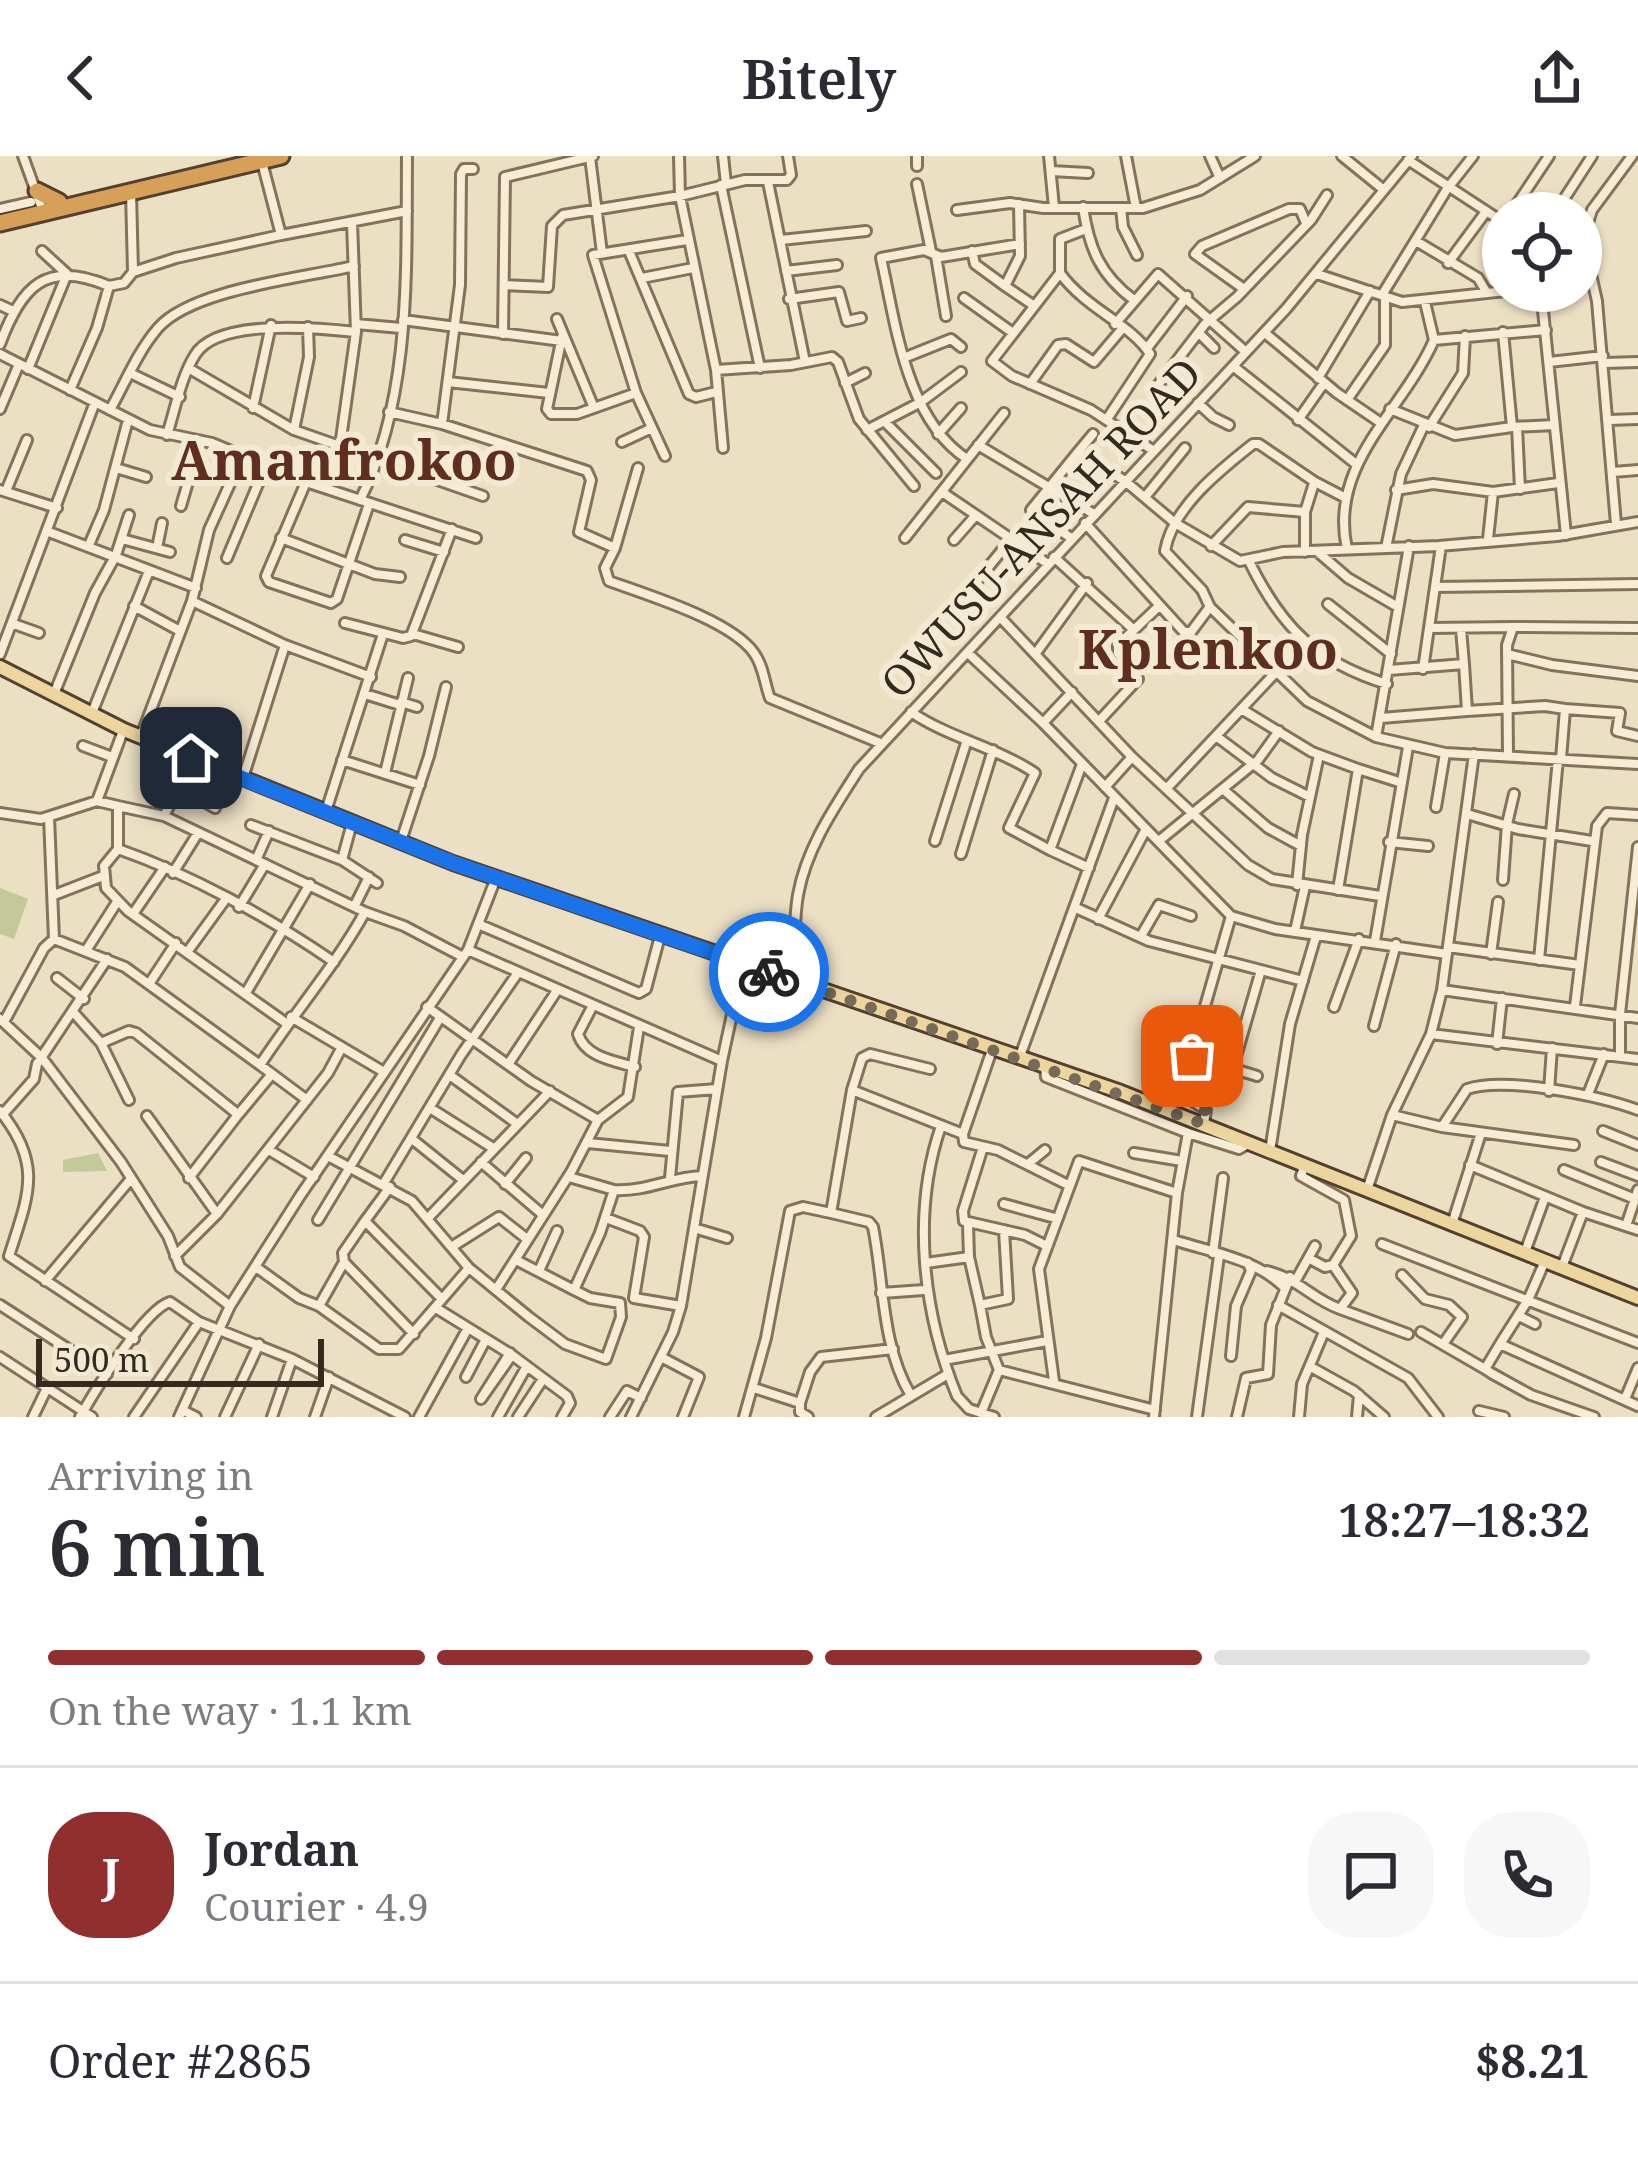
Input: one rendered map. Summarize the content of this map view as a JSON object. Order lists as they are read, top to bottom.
{
  "streets": {
    "street": ["OWUSU-ANSAH ROAD"]
  },
  "districts": ["Amanfrokoo", "Kplenkoo"],
  "scale_bar": "500 m",
  "page": {
    "header": "Bitely",
    "scale": "500 m",
    "heading": ["6 min", "Arriving in", "18:27–18:32"],
    "panel": [
      "Jordan",
      "Courier · 4.9",
      "Order #2865",
      "$8.21"
    ],
    "bar": "On the way · 1.1 km",
    "round": "J"
  }
}
